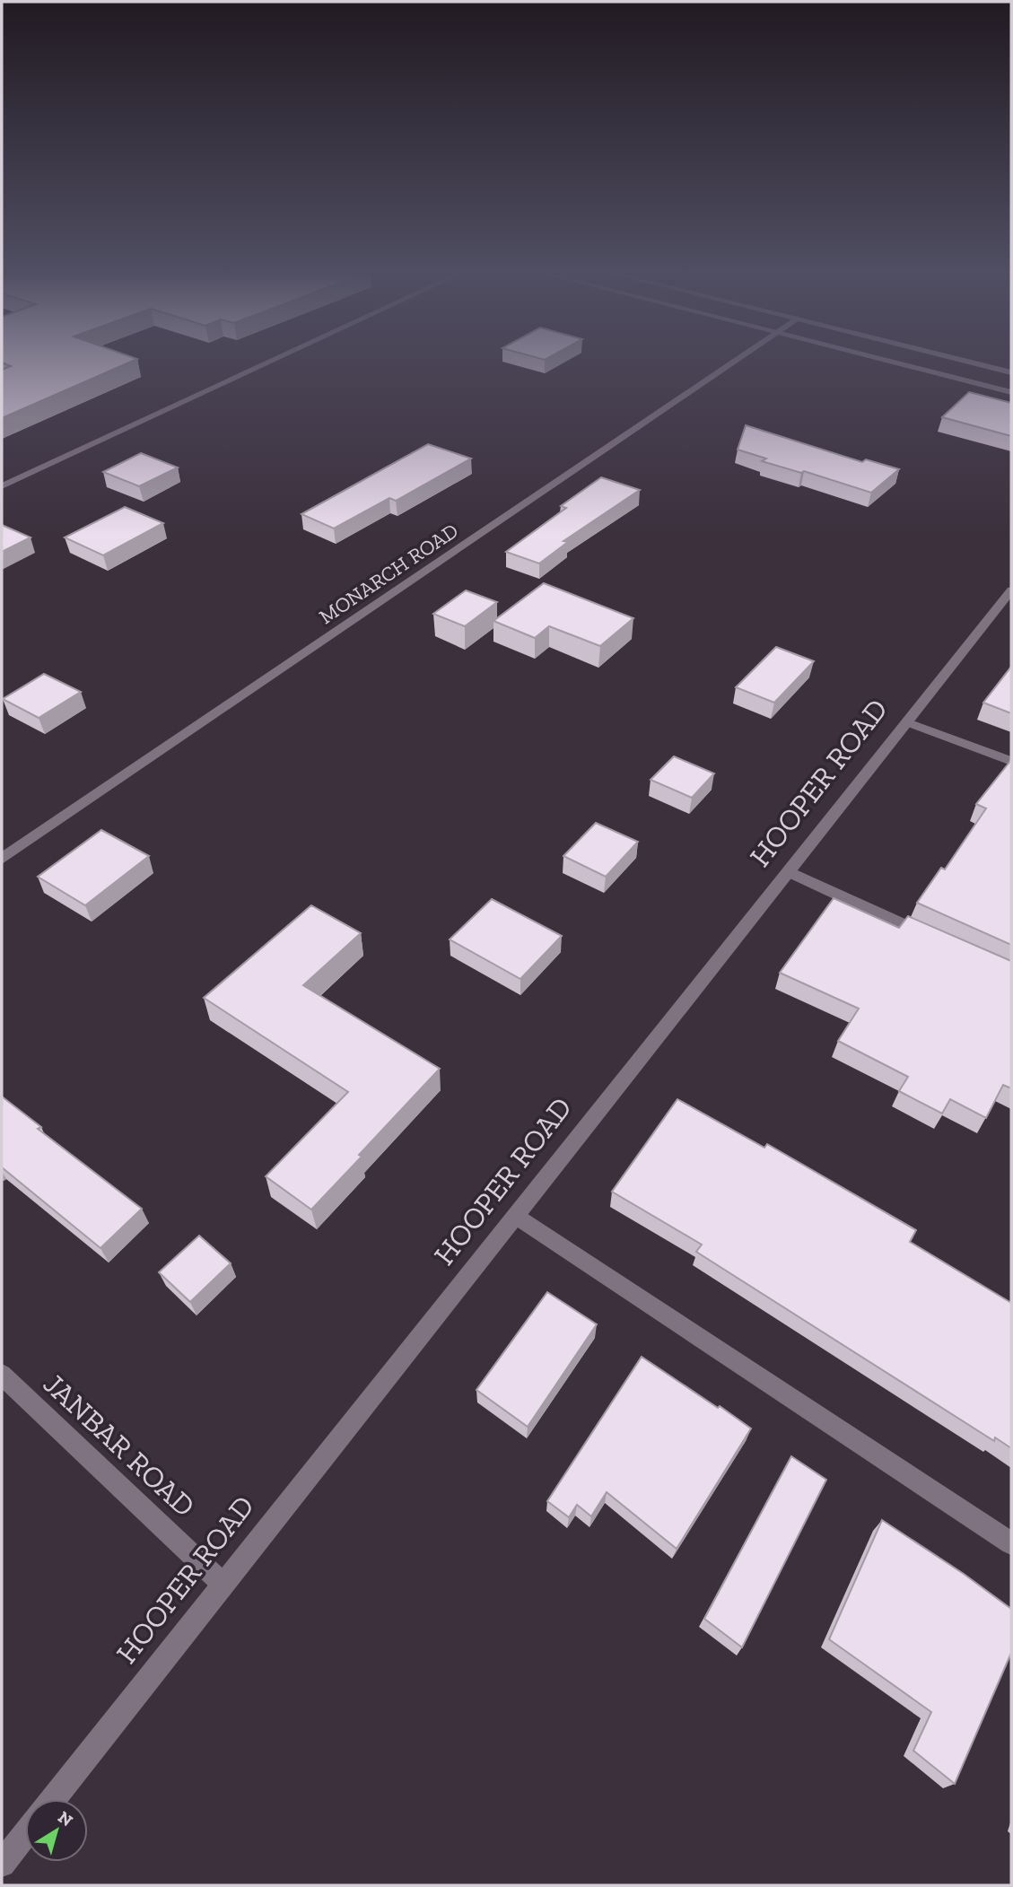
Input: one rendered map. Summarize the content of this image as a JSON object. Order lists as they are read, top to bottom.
{
  "streets": {
    "street": ["MONARCH ROAD", "HOOPER ROAD", "JANBAR ROAD"]
  },
  "crossings": [
    ["HOOPER ROAD", "JANBAR ROAD"]
  ],
  "north": "top right"
}
